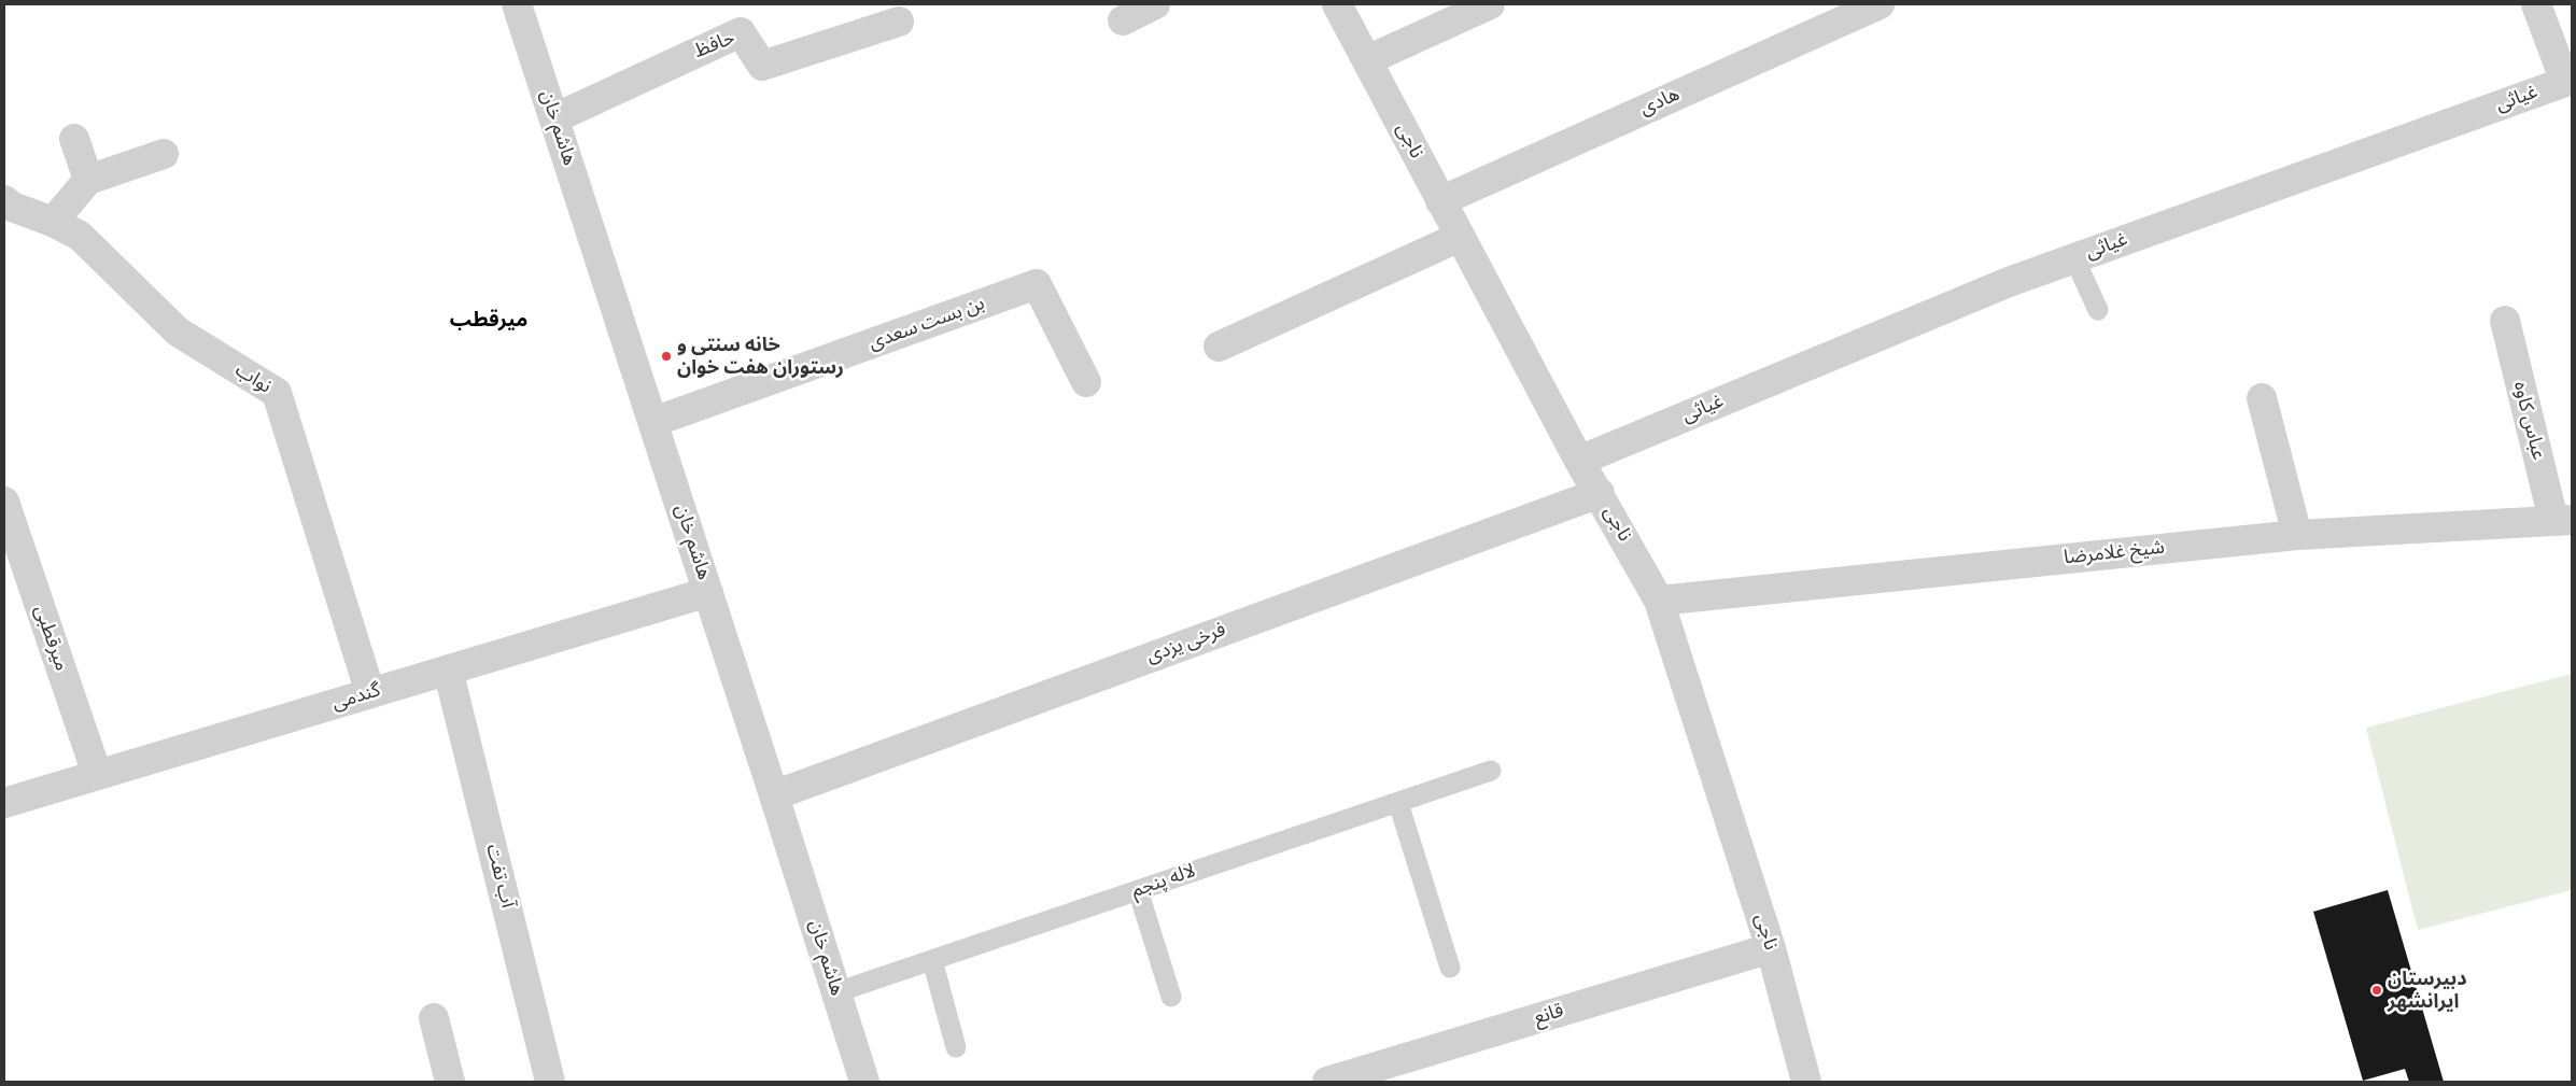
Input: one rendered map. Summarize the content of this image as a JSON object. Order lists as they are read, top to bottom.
{
  "streets": {
    "street": [
      "حافظ",
      "غیاثی",
      "هادی",
      "هاشم خان",
      "ناجی",
      "بن بست سعدی",
      "نواب",
      "عباس کاوه",
      "شیخ غلامرضا",
      "میرقطبی",
      "فرخی یزدی",
      "گندمی",
      "آب تفت",
      "قانع"
    ],
    "lane": ["لاله پنجم"]
  },
  "crossings": [
    ["حافظ", "هاشم خان"],
    ["غیاثی", "ناجی"],
    ["هادی", "ناجی"],
    ["هاشم خان", "بن بست سعدی"],
    ["هاشم خان", "فرخی یزدی"],
    ["هاشم خان", "گندمی"],
    ["هاشم خان", "لاله پنجم"],
    ["ناجی", "شیخ غلامرضا"],
    ["ناجی", "فرخی یزدی"],
    ["ناجی", "قانع"],
    ["نواب", "گندمی"],
    ["عباس کاوه", "شیخ غلامرضا"],
    ["میرقطبی", "گندمی"],
    ["گندمی", "آب تفت"]
  ],
  "districts": ["میرقطب"],
  "places": ["خانه سنتی و رستوران هفت خوان", "دبیرستان ایرانشهر"]
}
